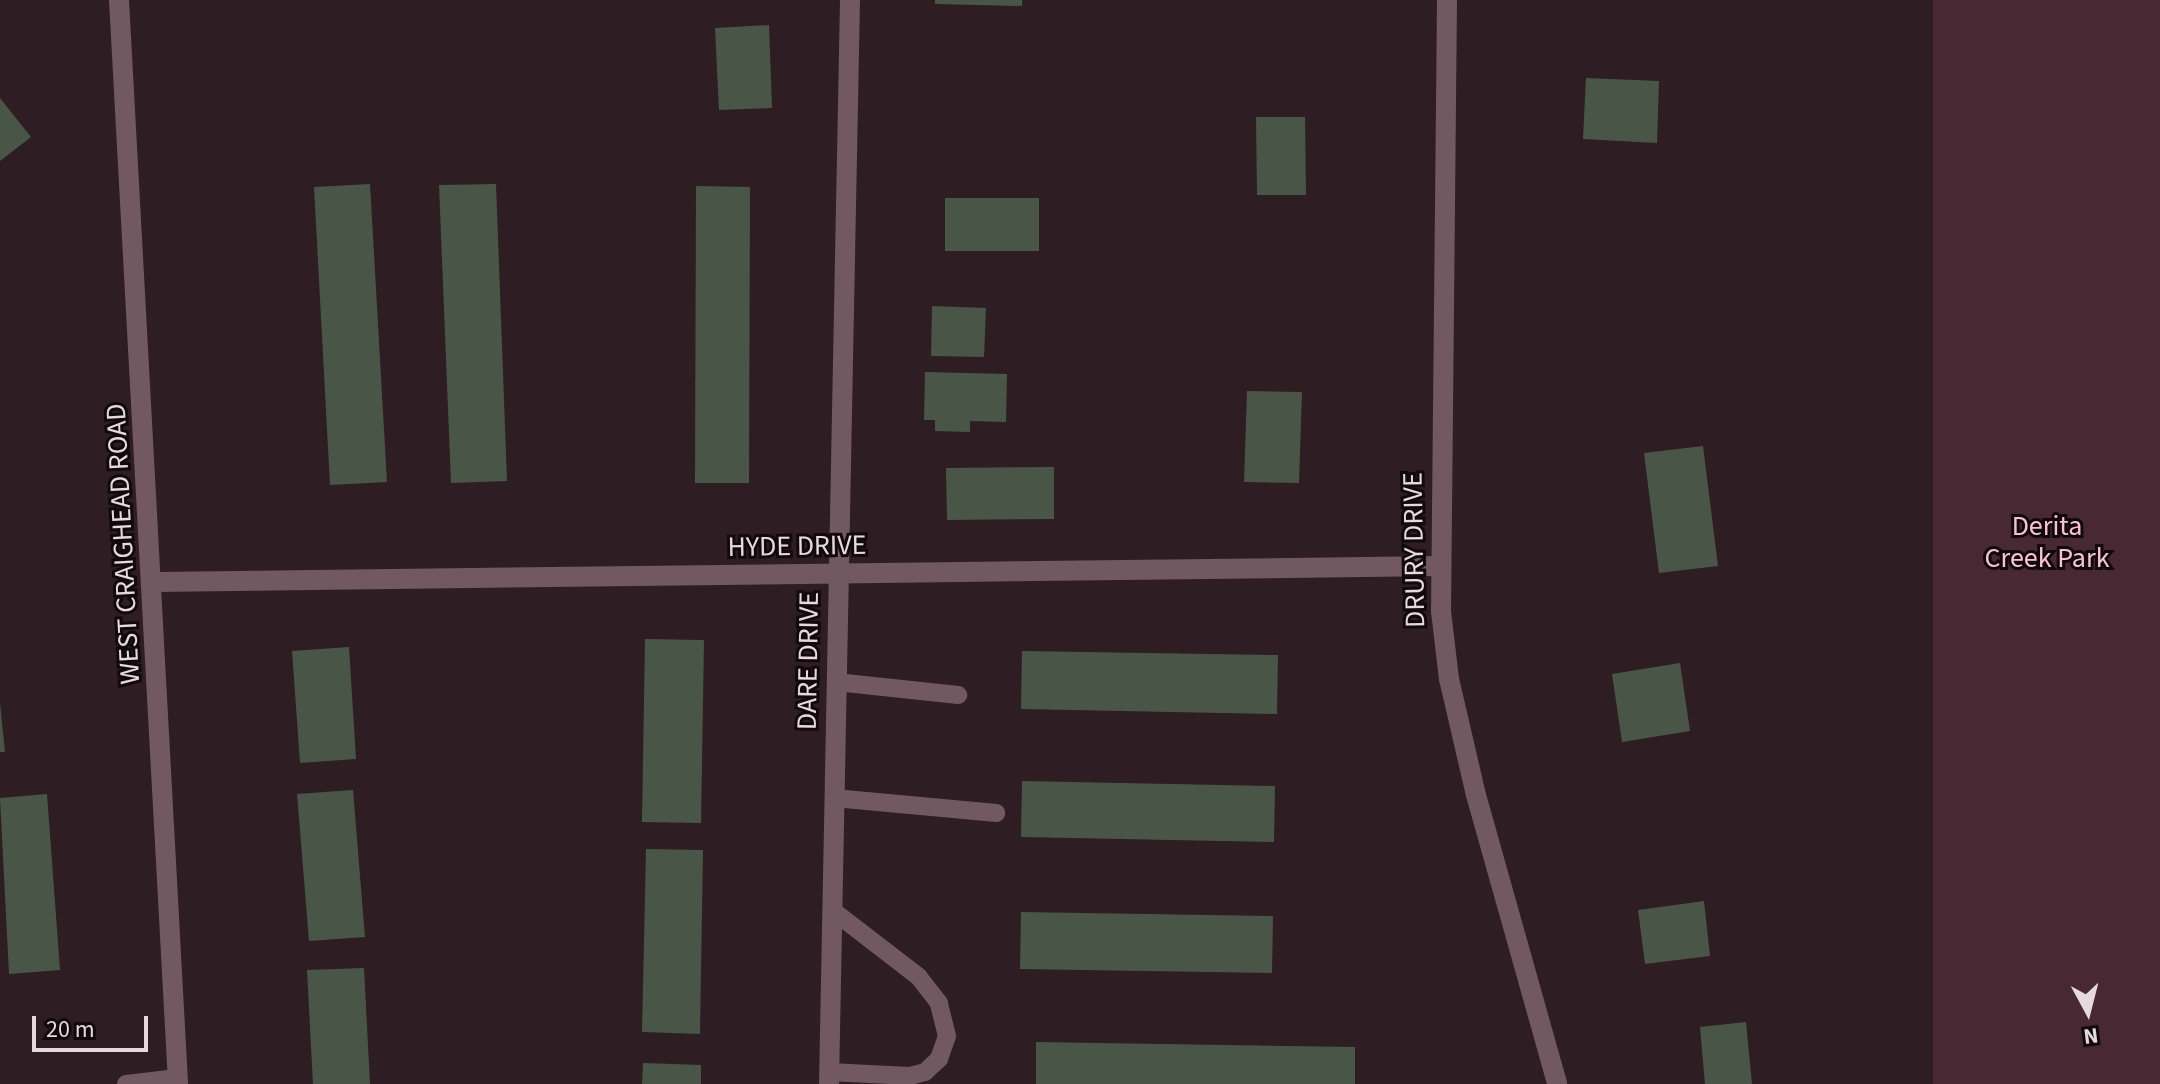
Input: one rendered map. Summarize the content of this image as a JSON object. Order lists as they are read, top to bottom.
{
  "streets": {
    "street": [
      "WEST CRAIGHEAD ROAD",
      "HYDE DRIVE",
      "DRURY DRIVE",
      "DARE DRIVE"
    ]
  },
  "crossings": [
    ["WEST CRAIGHEAD ROAD", "HYDE DRIVE"],
    ["HYDE DRIVE", "DRURY DRIVE"],
    ["HYDE DRIVE", "DARE DRIVE"]
  ],
  "parks": ["Derita Creek Park"],
  "scale_bar": "20 m",
  "north": "bottom"
}
